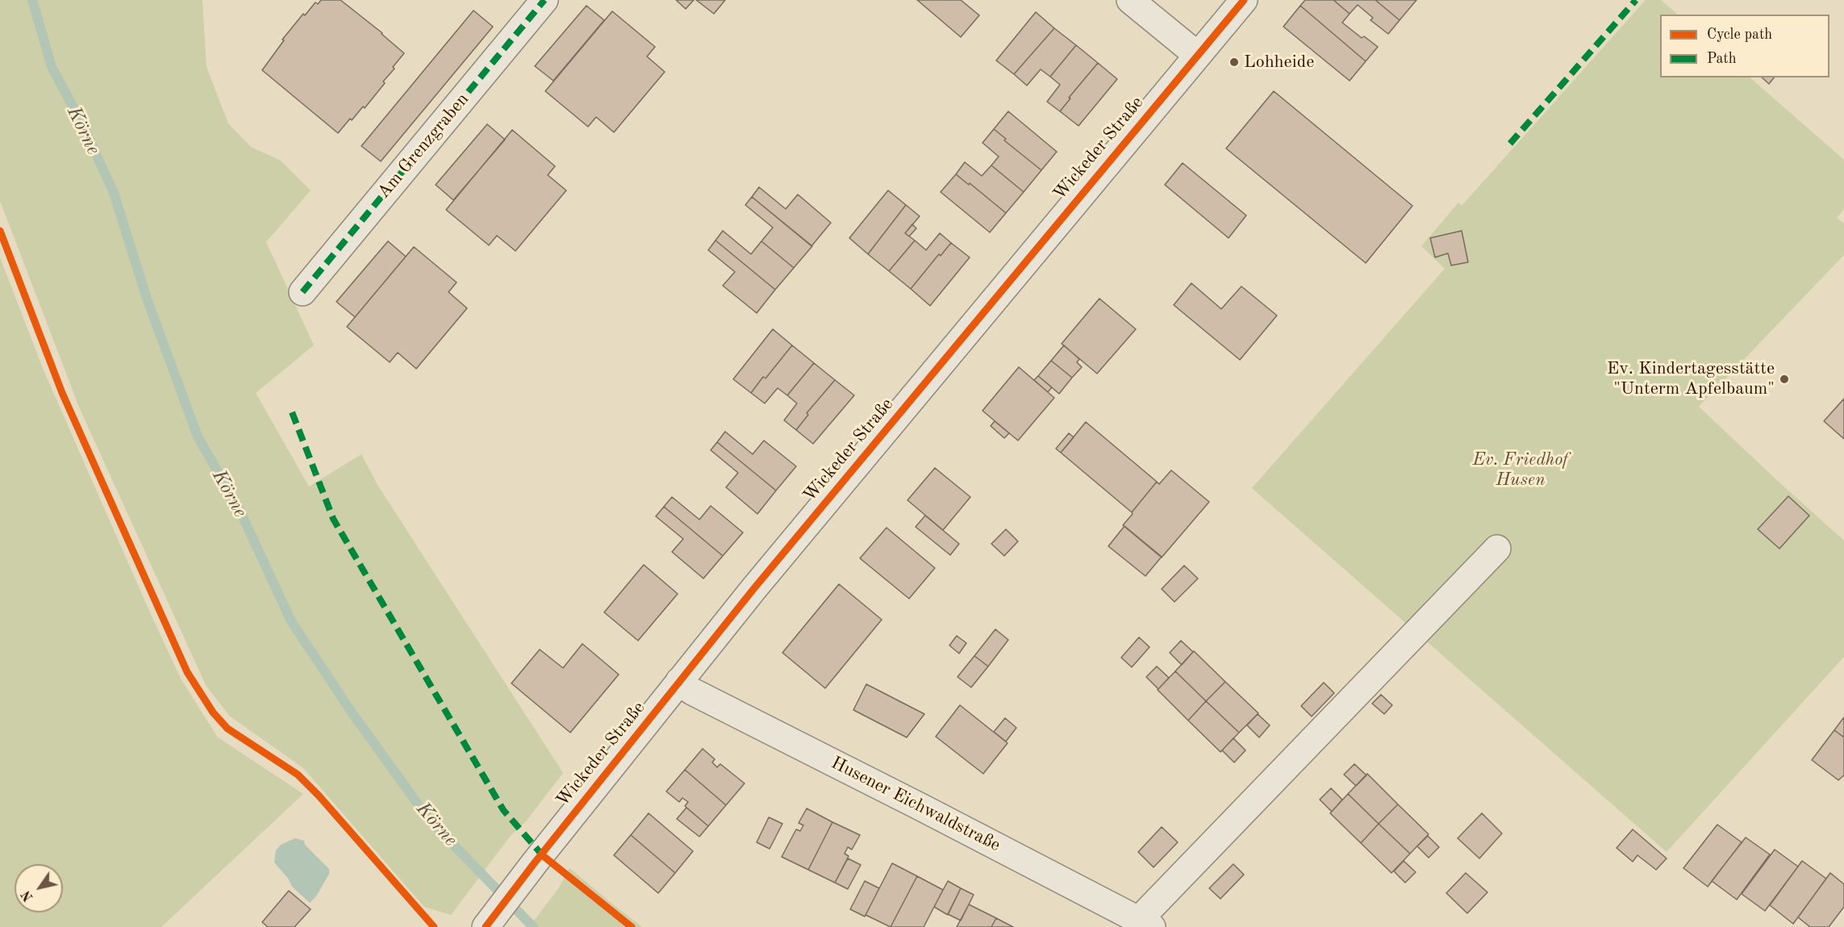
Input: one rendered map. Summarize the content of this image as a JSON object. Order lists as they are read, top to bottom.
{
  "streets": {
    "street": ["Am Grenzgraben", "Wickeder Straße", "Husener Eichwaldstraße"]
  },
  "crossings": [
    ["Wickeder Straße", "Husener Eichwaldstraße"]
  ],
  "water": ["Körne"],
  "parks": ["Ev. Friedhof Husen"],
  "places": ["Lohheide", "Ev. Kindertagesstätte \"Unterm Apfelbaum\""],
  "legend": ["Cycle path", "Path"],
  "north": "bottom left"
}
